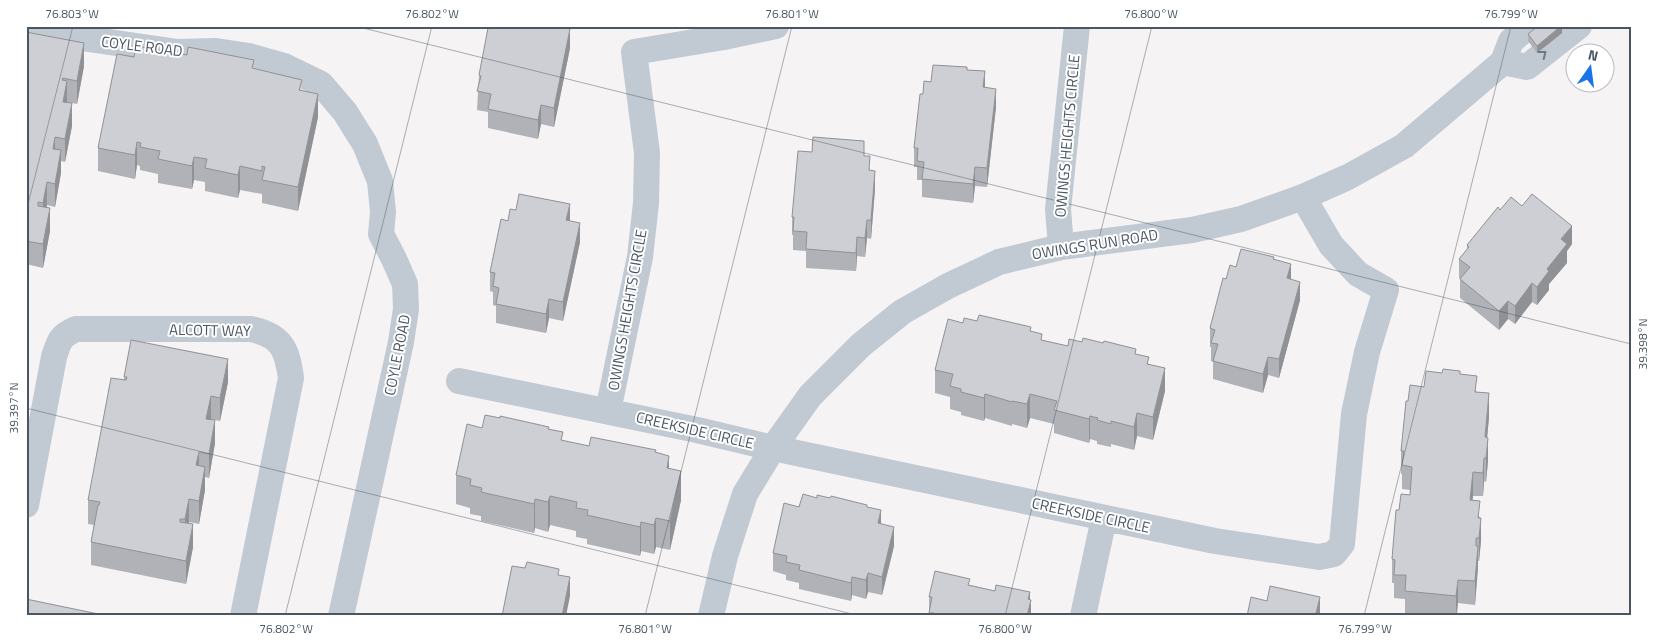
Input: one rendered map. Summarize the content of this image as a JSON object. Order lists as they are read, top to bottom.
{
  "streets": {
    "street": [
      "COYLE ROAD",
      "OWINGS HEIGHTS CIRCLE",
      "OWINGS RUN ROAD",
      "ALCOTT WAY",
      "CREEKSIDE CIRCLE"
    ]
  },
  "crossings": [
    ["OWINGS HEIGHTS CIRCLE", "OWINGS RUN ROAD"],
    ["OWINGS HEIGHTS CIRCLE", "CREEKSIDE CIRCLE"],
    ["OWINGS RUN ROAD", "CREEKSIDE CIRCLE"]
  ],
  "north": "top",
  "coordinates": [
    "76.803°W",
    "76.802°W",
    "76.801°W",
    "76.800°W",
    "76.799°W",
    "39.398°N",
    "39.397°N"
  ]
}
